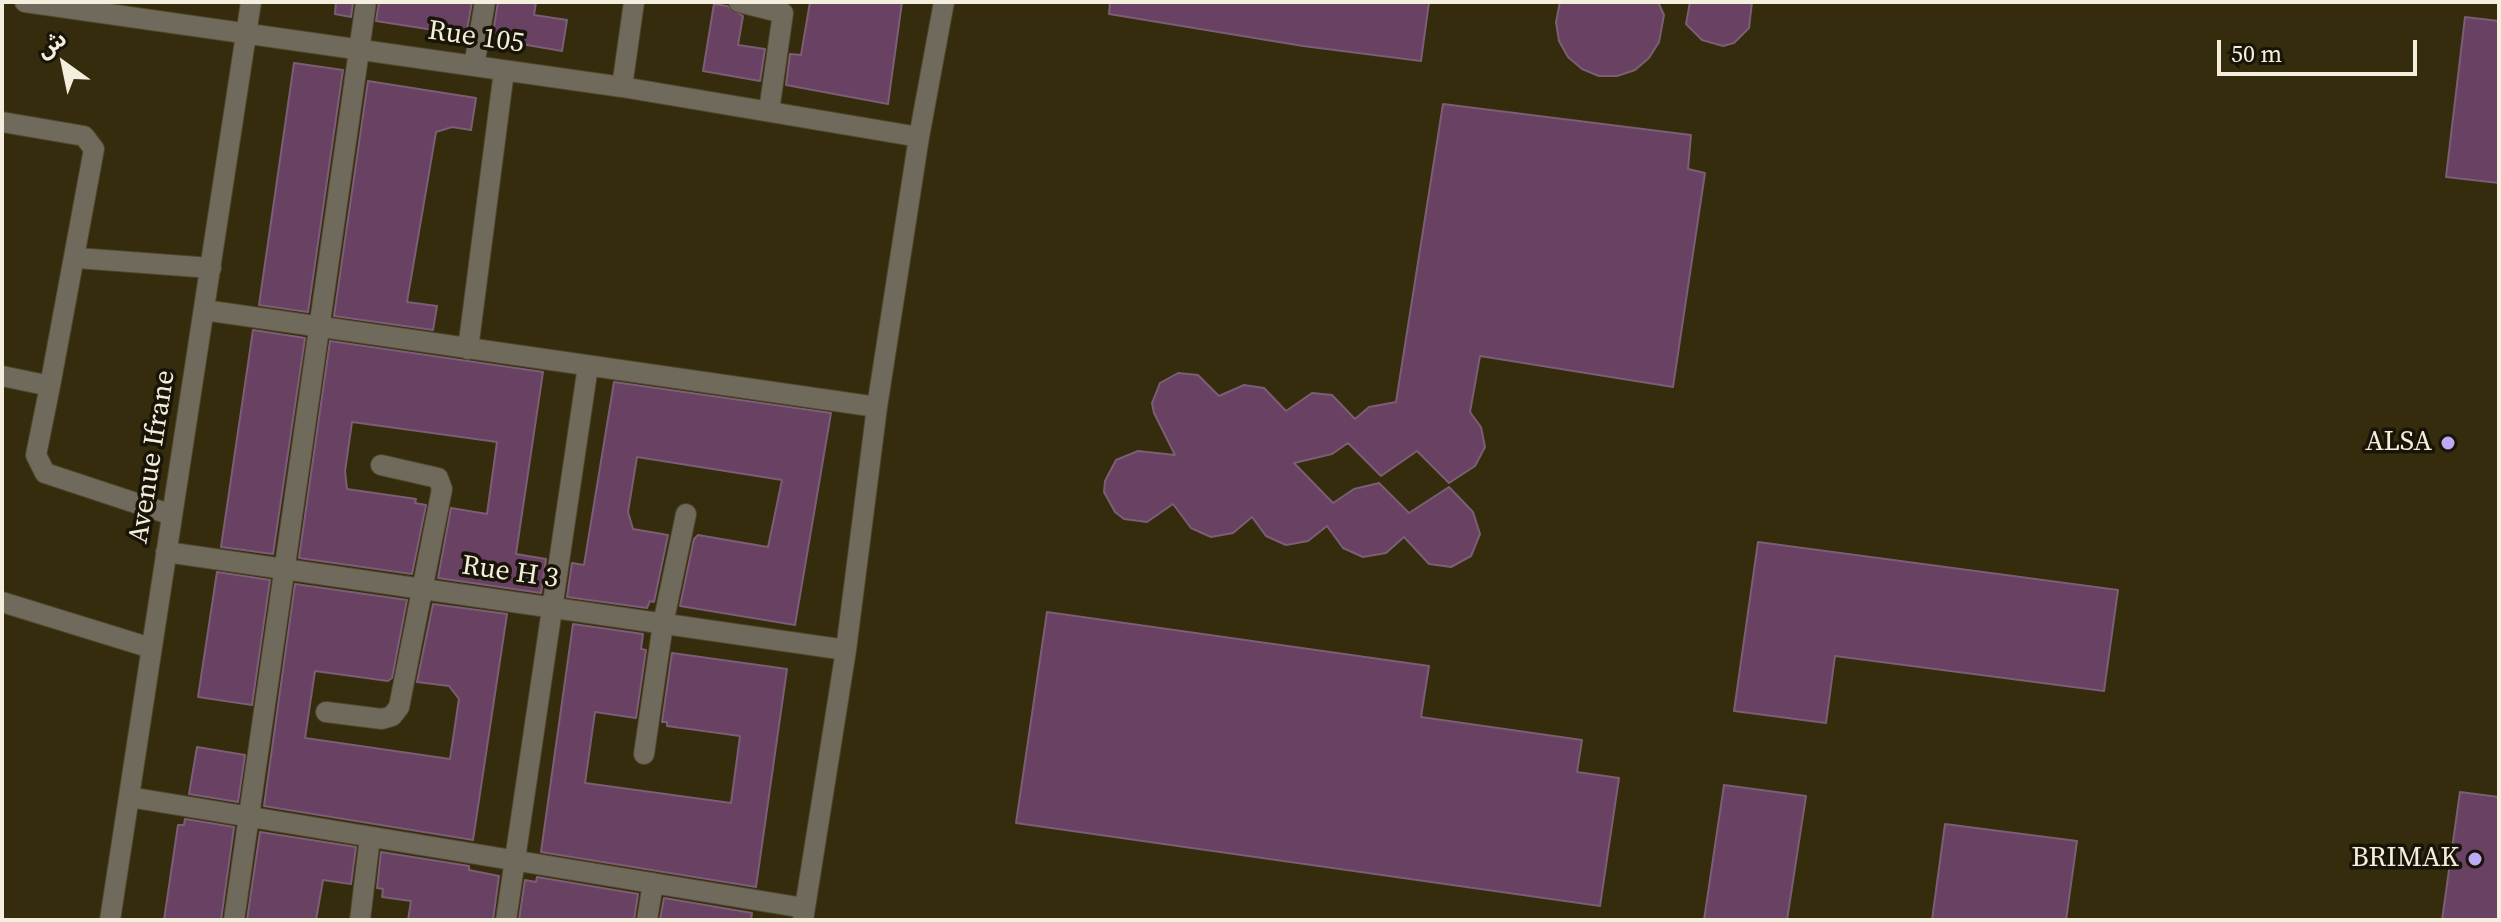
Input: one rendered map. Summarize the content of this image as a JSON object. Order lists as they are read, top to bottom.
{
  "streets": {
    "street": ["Rue 105", "Avenue Ifrane", "Rue H 3"]
  },
  "crossings": [
    ["Rue 105", "Avenue Ifrane"],
    ["Avenue Ifrane", "Rue H 3"]
  ],
  "places": ["ALSA", "BRIMAK"],
  "scale_bar": "50 m",
  "north": "top left"
}
